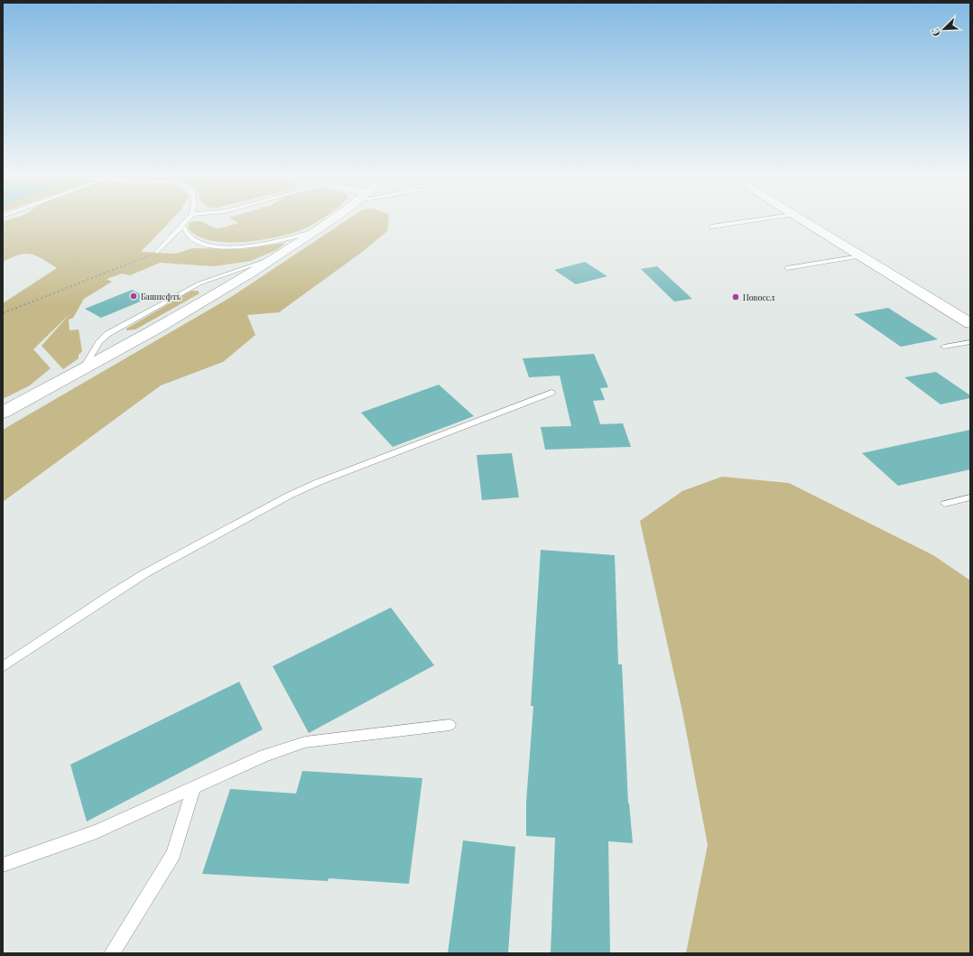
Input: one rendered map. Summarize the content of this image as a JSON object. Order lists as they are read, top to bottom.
{
  "places": ["Башнефть", "Новосел"],
  "north": "bottom left"
}
